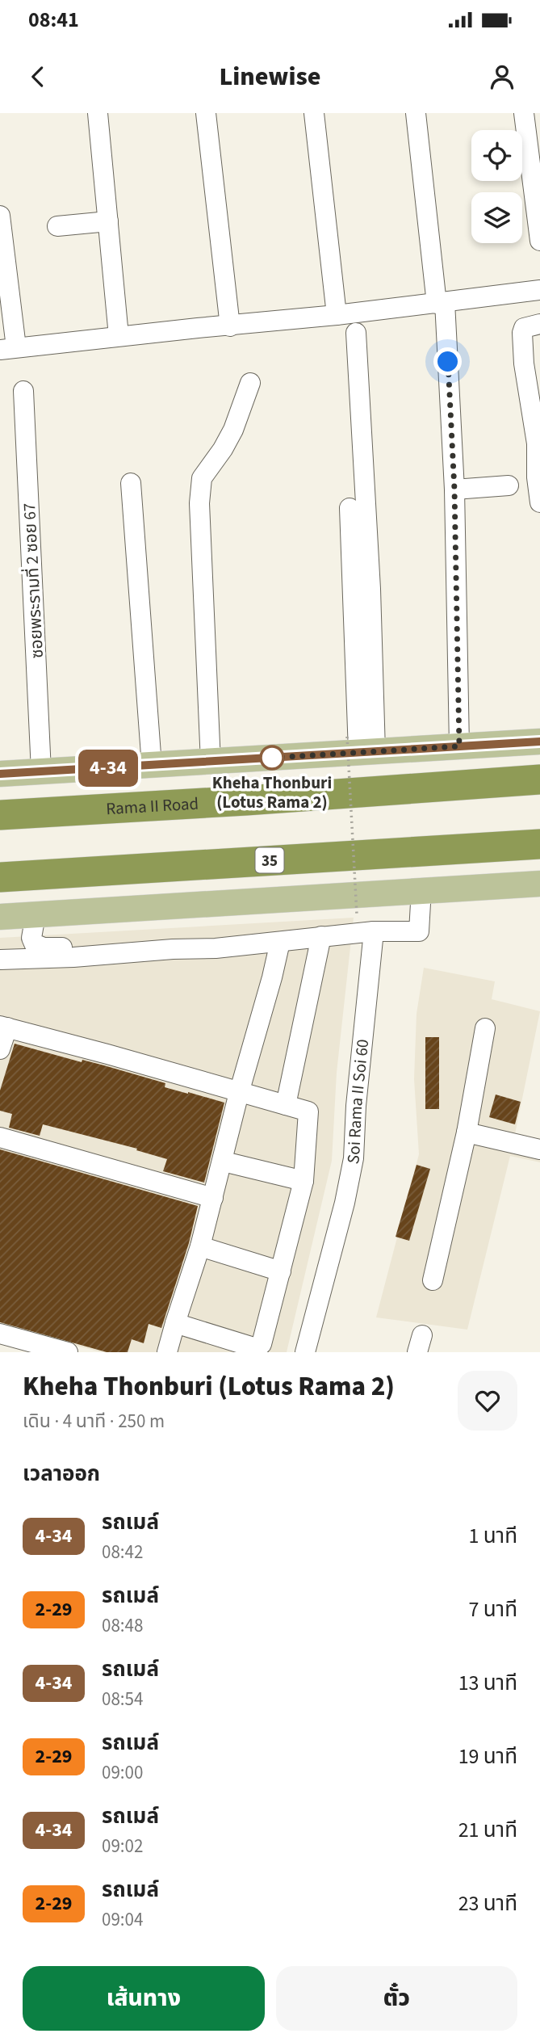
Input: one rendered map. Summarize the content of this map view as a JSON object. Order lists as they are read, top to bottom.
{
  "streets": {
    "highway": ["Rama II Road", "35"],
    "street": ["ซอยพระรามที่ 2 ซอย 67", "Soi Rama II Soi 60"]
  },
  "places": ["Kheha Thonburi (Lotus Rama 2)"],
  "lines": ["bus line 4-34"],
  "page": {
    "status": "08:41",
    "header": "Linewise",
    "on_map": "4-34",
    "heading": [
      ["Kheha Thonburi (Lotus Rama 2)", "เดิน · 4 นาที · 250 m"],
      "เวลาออก"
    ],
    "list": [
      {
        "mark": "4-34",
        "name": "รถเมล์",
        "note": "08:42",
        "value": "1 นาที"
      },
      {
        "mark": "2-29",
        "name": "รถเมล์",
        "note": "08:48",
        "value": "7 นาที"
      },
      {
        "mark": "4-34",
        "name": "รถเมล์",
        "note": "08:54",
        "value": "13 นาที"
      },
      {
        "mark": "2-29",
        "name": "รถเมล์",
        "note": "09:00",
        "value": "19 นาที"
      },
      {
        "mark": "4-34",
        "name": "รถเมล์",
        "note": "09:02",
        "value": "21 นาที"
      },
      {
        "mark": "2-29",
        "name": "รถเมล์",
        "note": "09:04",
        "value": "23 นาที"
      }
    ],
    "buttons": ["เส้นทาง", "ตั๋ว"]
  }
}
